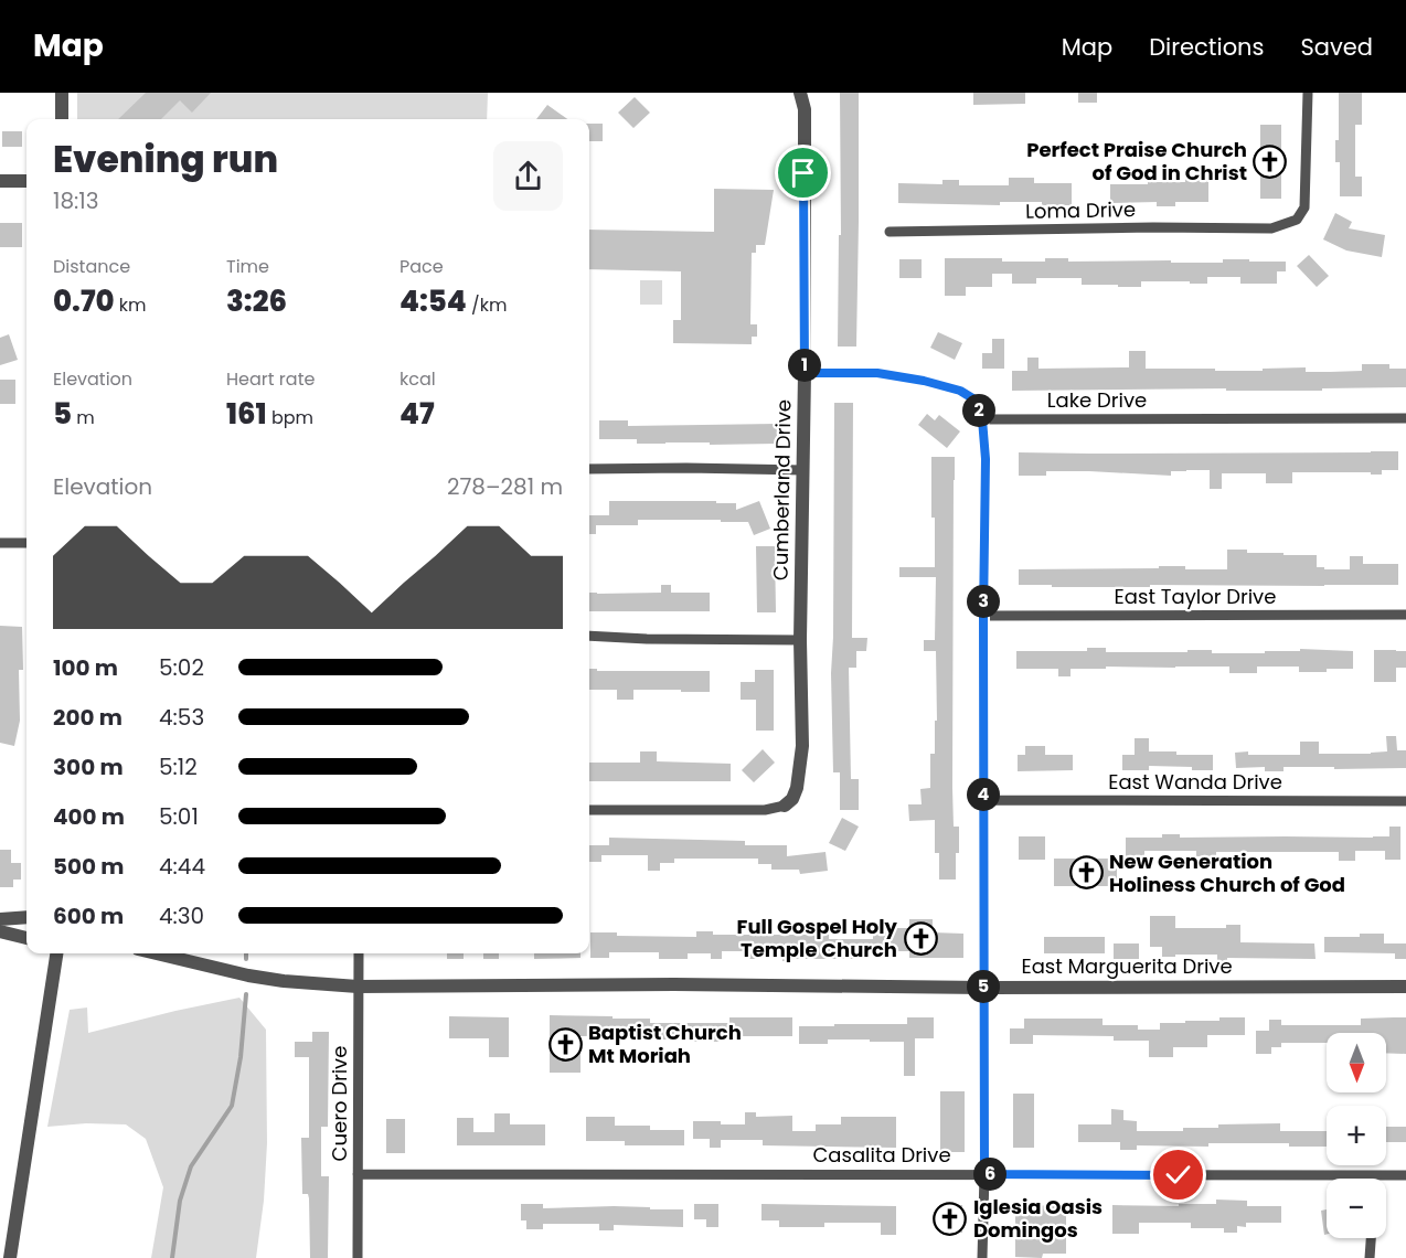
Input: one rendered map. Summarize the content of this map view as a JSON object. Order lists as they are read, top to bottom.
{
  "streets": {
    "street": [
      "Loma Drive",
      "Lake Drive",
      "Cumberland Drive",
      "East Taylor Drive",
      "East Wanda Drive",
      "East Marguerita Drive",
      "Cuero Drive",
      "Casalita Drive"
    ]
  },
  "crossings": [
    ["East Marguerita Drive", "Cuero Drive"],
    ["Cuero Drive", "Casalita Drive"]
  ],
  "places": {
    "church": [
      "Perfect Praise Church of God in Christ",
      "New Generation Holiness Church of God",
      "Full Gospel Holy Temple Church",
      "Baptist Church Mt Moriah",
      "Iglesia Oasis Domingos"
    ]
  },
  "north": "bottom",
  "page": {
    "header": "Map",
    "nav": ["Map", "Directions", "Saved"],
    "heading": ["Evening run", "18:13"],
    "stats": [
      ["Distance", "0.70 km"],
      ["Time", "3:26"],
      ["Pace", "4:54 /km"],
      ["Elevation", "5 m"],
      ["Heart rate", "161 bpm"],
      ["kcal", "47"]
    ],
    "pins": [
      "1",
      "2",
      "3",
      "4",
      "5",
      "6"
    ],
    "chart": ["Elevation", "278–281 m"],
    "list": [
      {
        "name": "100 m",
        "note": "5:02"
      },
      {
        "name": "200 m",
        "note": "4:53"
      },
      {
        "name": "300 m",
        "note": "5:12"
      },
      {
        "name": "400 m",
        "note": "5:01"
      },
      {
        "name": "500 m",
        "note": "4:44"
      },
      {
        "name": "600 m",
        "note": "4:30"
      }
    ],
    "map_buttons": ["+", "−"]
  }
}
